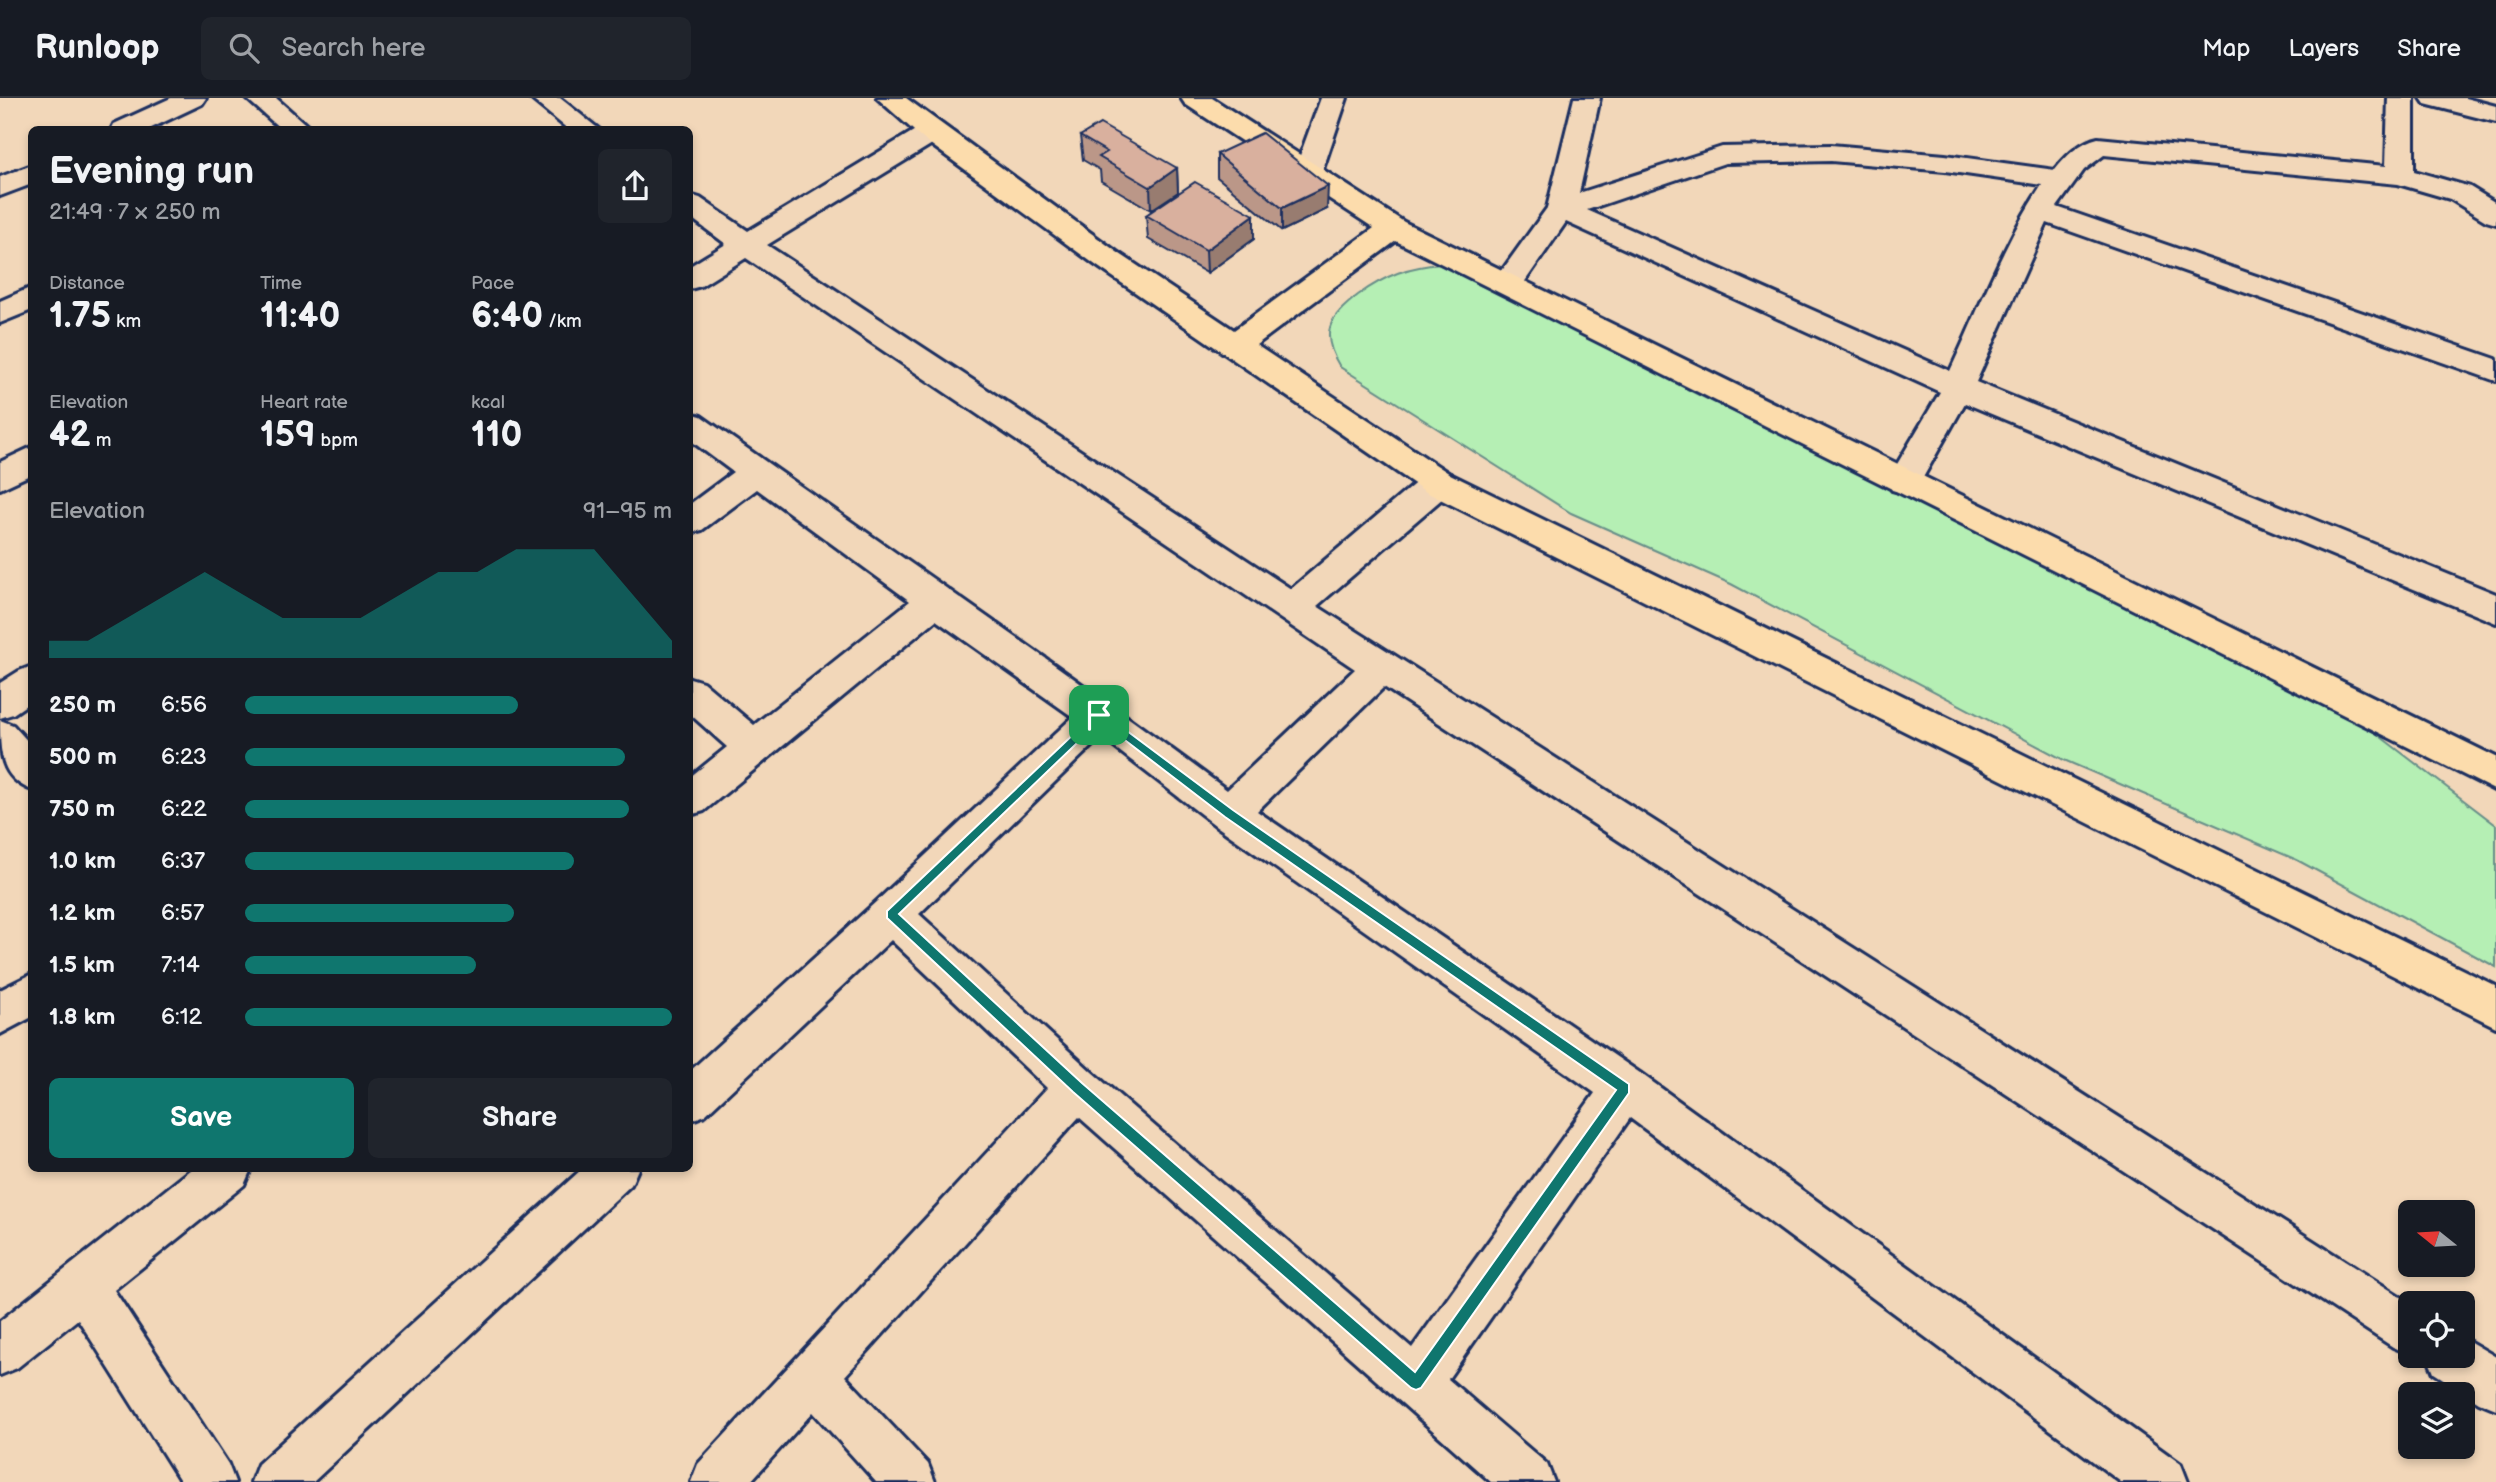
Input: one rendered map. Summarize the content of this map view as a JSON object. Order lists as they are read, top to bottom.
{
  "north": "left",
  "page": {
    "header": "Runloop",
    "search": "Search here",
    "nav": ["Map", "Layers", "Share"],
    "heading": ["Evening run", "21:49 · 7 × 250 m"],
    "stats": [
      ["Distance", "1.75 km"],
      ["Time", "11:40"],
      ["Pace", "6:40 /km"],
      ["Elevation", "42 m"],
      ["Heart rate", "159 bpm"],
      ["kcal", "110"]
    ],
    "chart": ["Elevation", "91–95 m"],
    "list": [
      {
        "name": "250 m",
        "note": "6:56"
      },
      {
        "name": "500 m",
        "note": "6:23"
      },
      {
        "name": "750 m",
        "note": "6:22"
      },
      {
        "name": "1.0 km",
        "note": "6:37"
      },
      {
        "name": "1.2 km",
        "note": "6:57"
      },
      {
        "name": "1.5 km",
        "note": "7:14"
      },
      {
        "name": "1.8 km",
        "note": "6:12"
      }
    ],
    "buttons": ["Save", "Share"]
  }
}
